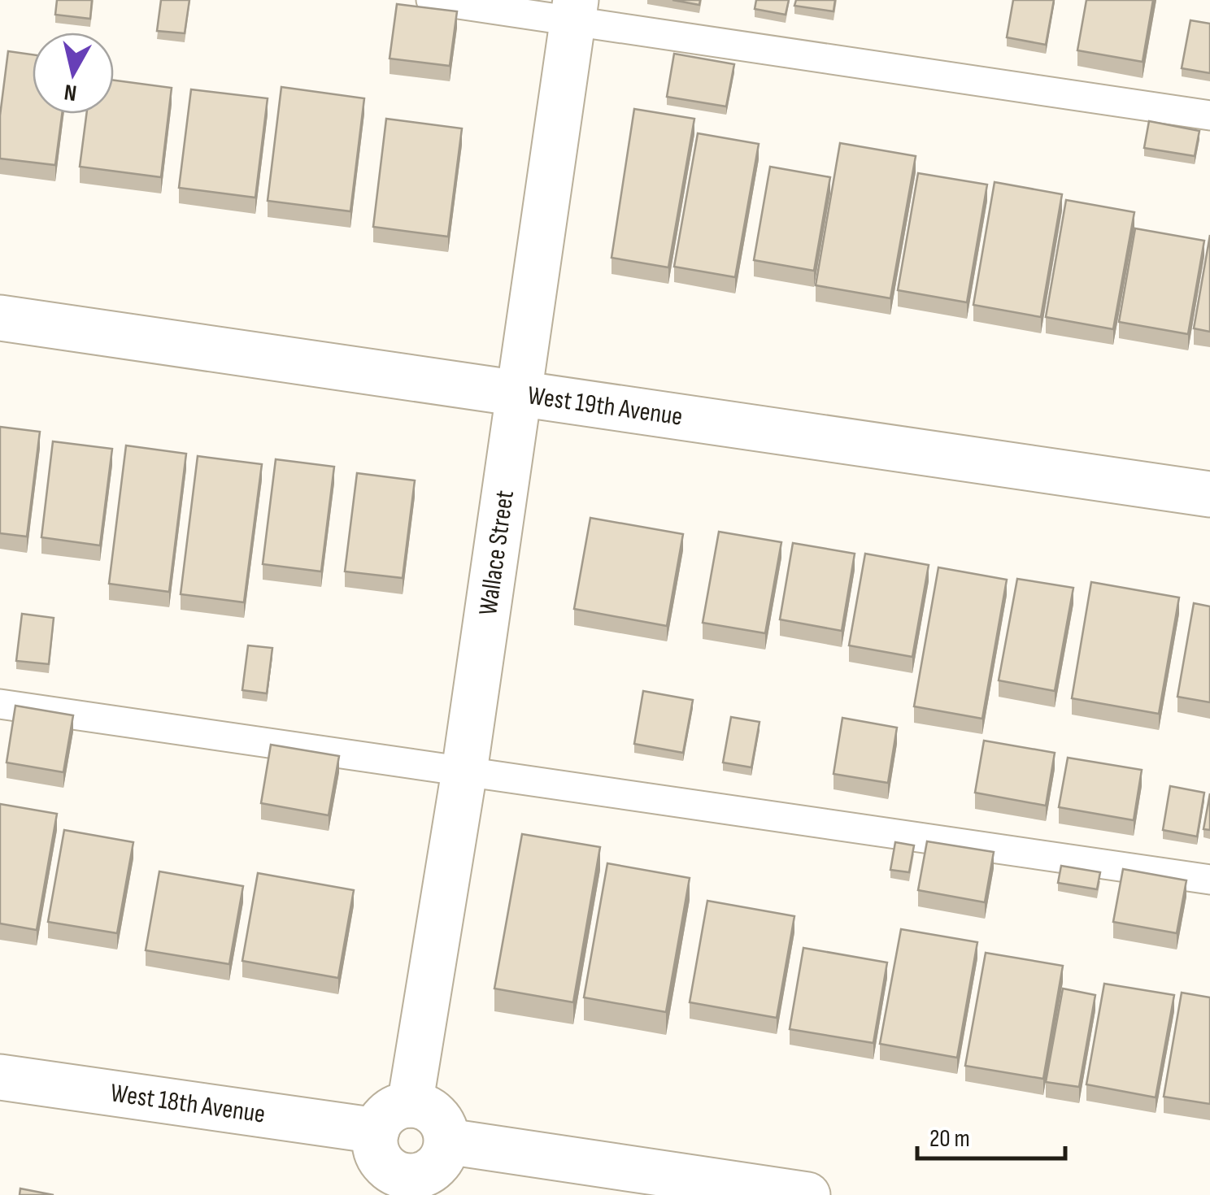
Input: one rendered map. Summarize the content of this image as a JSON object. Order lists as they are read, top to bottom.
{
  "streets": {
    "street": ["West 19th Avenue", "Wallace Street", "West 18th Avenue"]
  },
  "crossings": [
    ["West 19th Avenue", "Wallace Street"],
    ["Wallace Street", "West 18th Avenue"]
  ],
  "scale_bar": "20 m",
  "north": "bottom"
}
